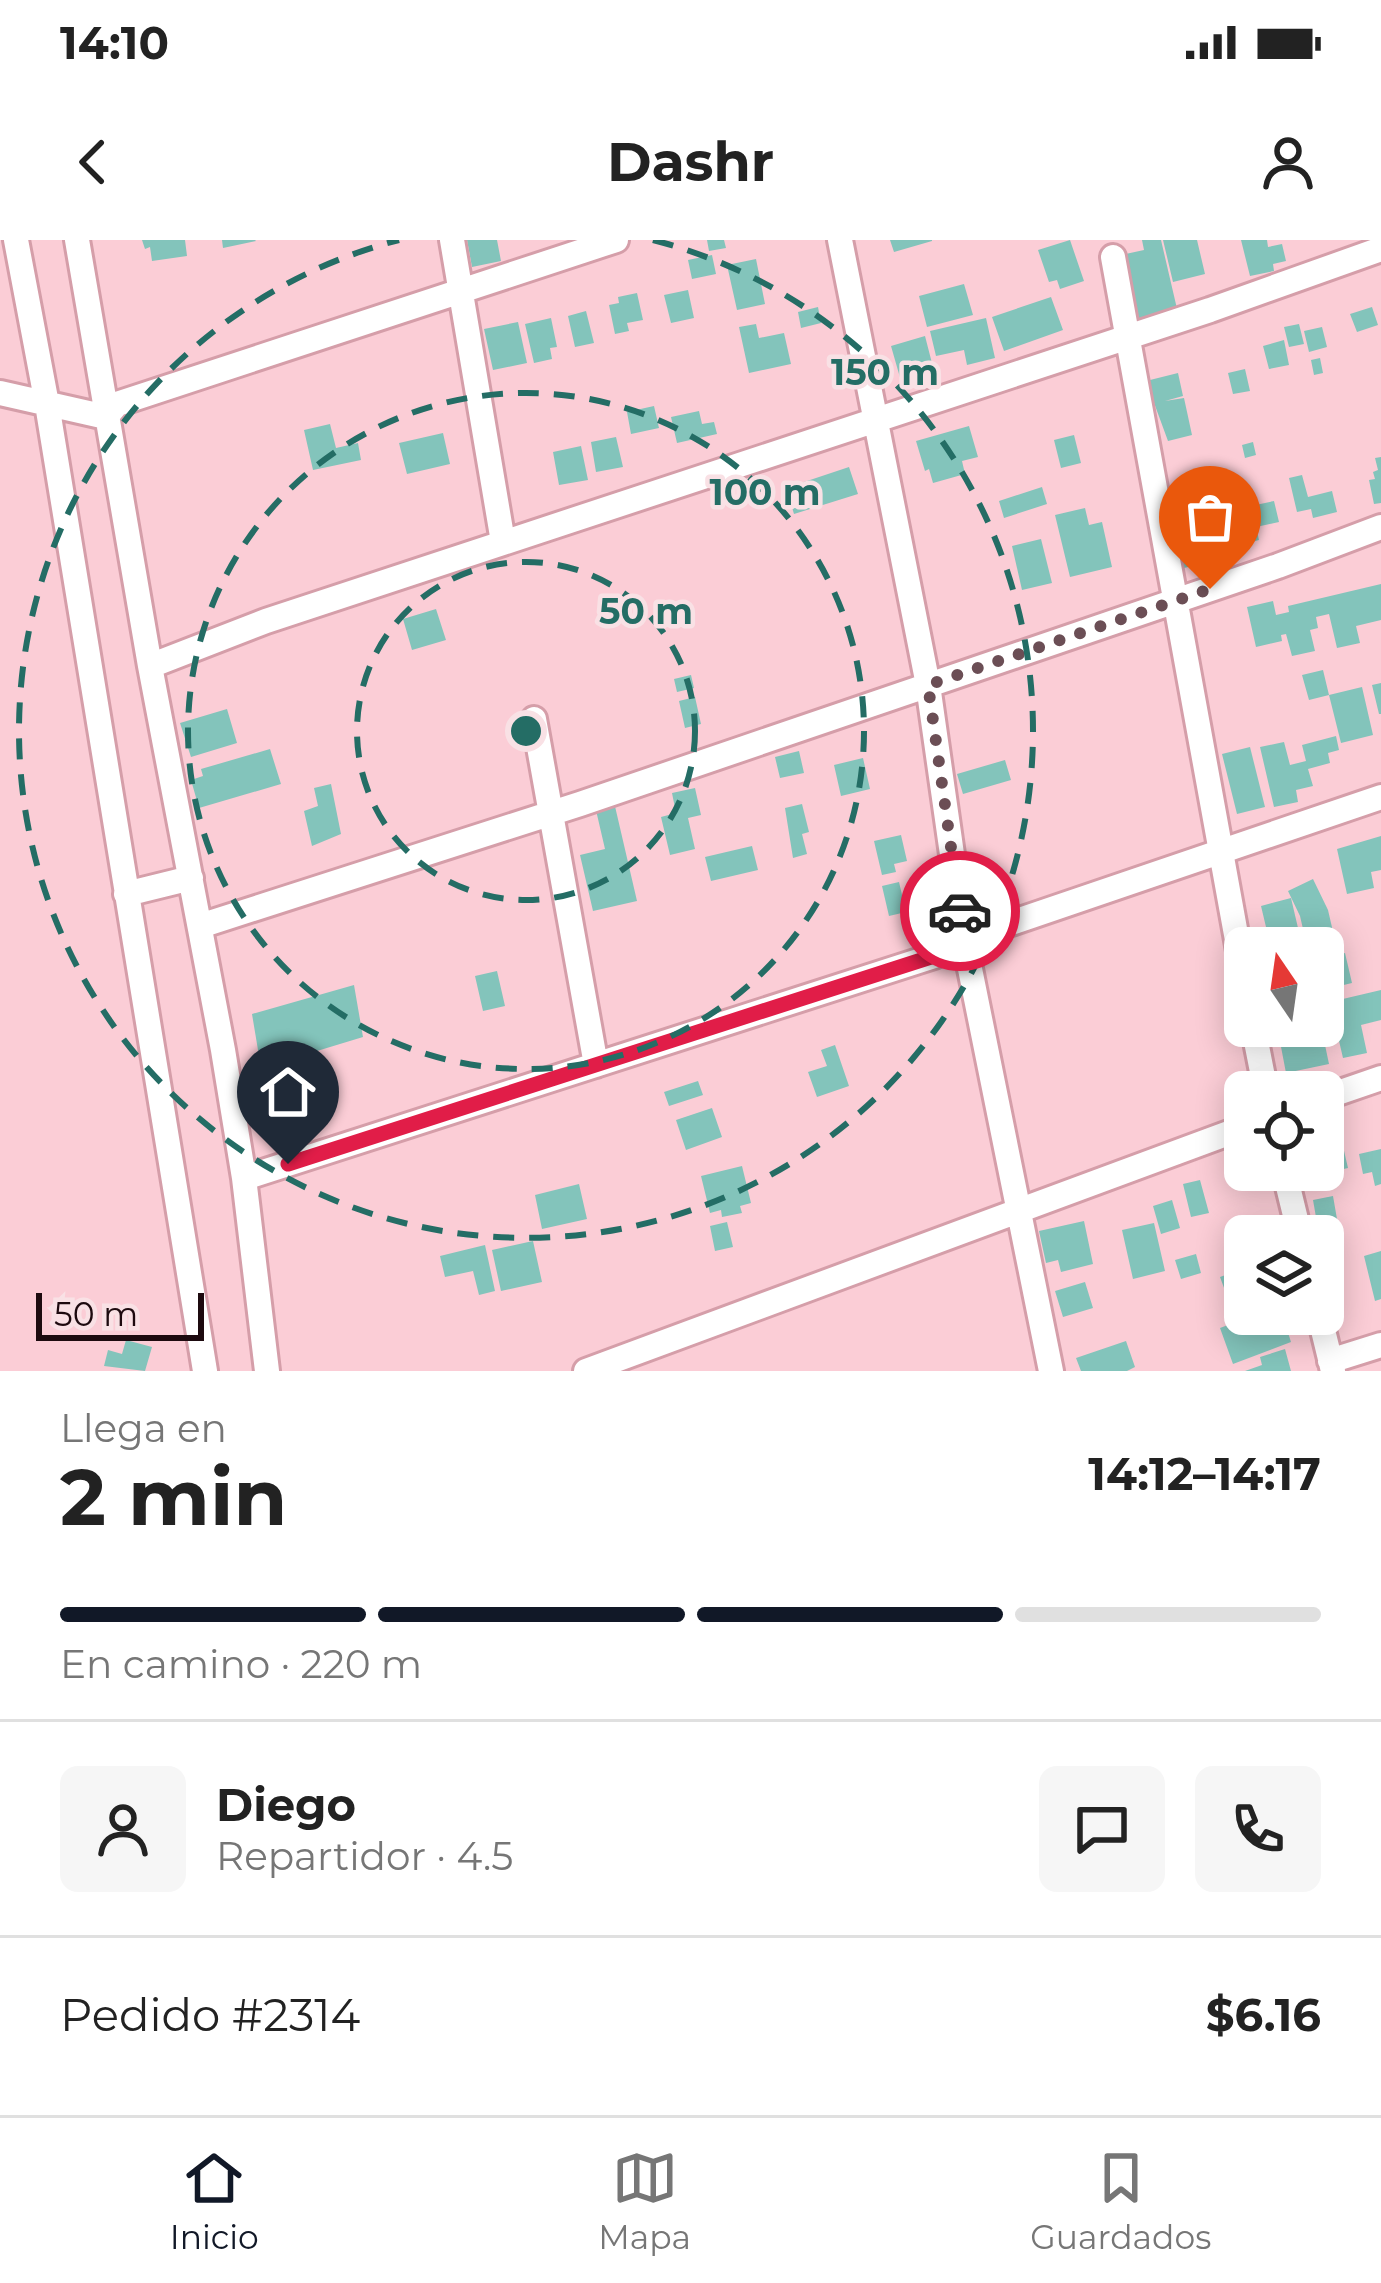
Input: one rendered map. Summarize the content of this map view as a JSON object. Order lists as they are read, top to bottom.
{
  "scale_bar": "50 m",
  "north": "top",
  "page": {
    "status": "14:10",
    "header": "Dashr",
    "scale": "50 m",
    "heading": ["2 min", "Llega en", "14:12–14:17"],
    "panel": [
      "Diego",
      "Repartidor · 4.5",
      "Pedido #2314",
      "$6.16"
    ],
    "bar": "En camino · 220 m",
    "tabs": ["Inicio", "Mapa", "Guardados"]
  },
  "rings": ["150 m", "100 m", "50 m"]
}
